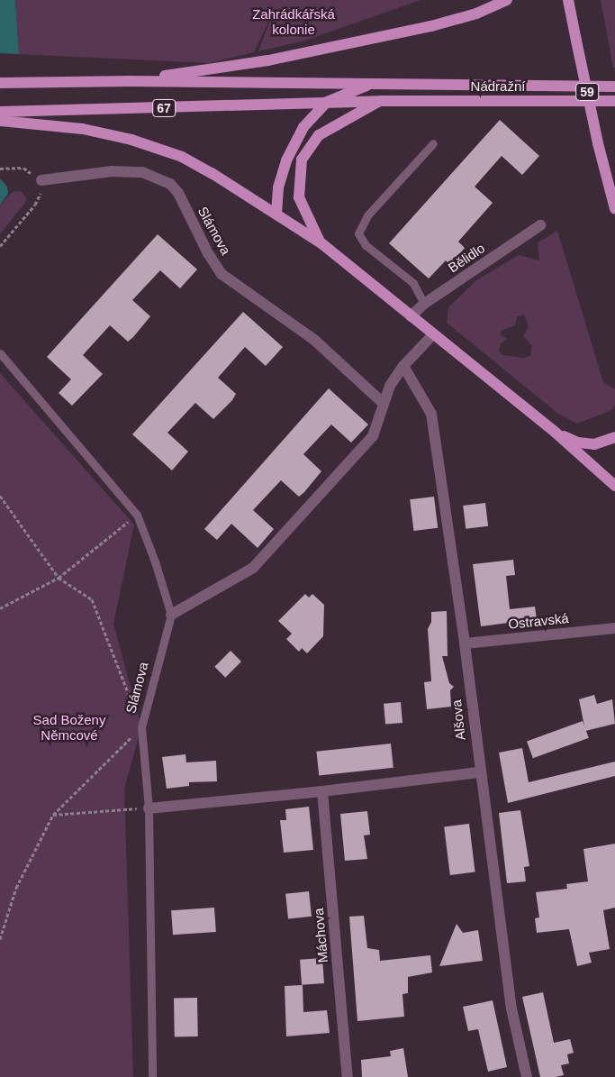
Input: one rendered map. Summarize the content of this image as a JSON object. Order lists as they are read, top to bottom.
{
  "streets": {
    "main road": ["Nádražní", "59", "67"],
    "street": [
      "Slámova",
      "Bělidlo",
      "Ostravská",
      "Alšova",
      "Máchova"
    ]
  },
  "crossings": [
    ["Nádražní", "67"],
    ["67", "Bělidlo"],
    ["Ostravská", "Alšova"]
  ],
  "parks": ["Zahrádkářská kolonie", "Sad Boženy Němcové"]
}
